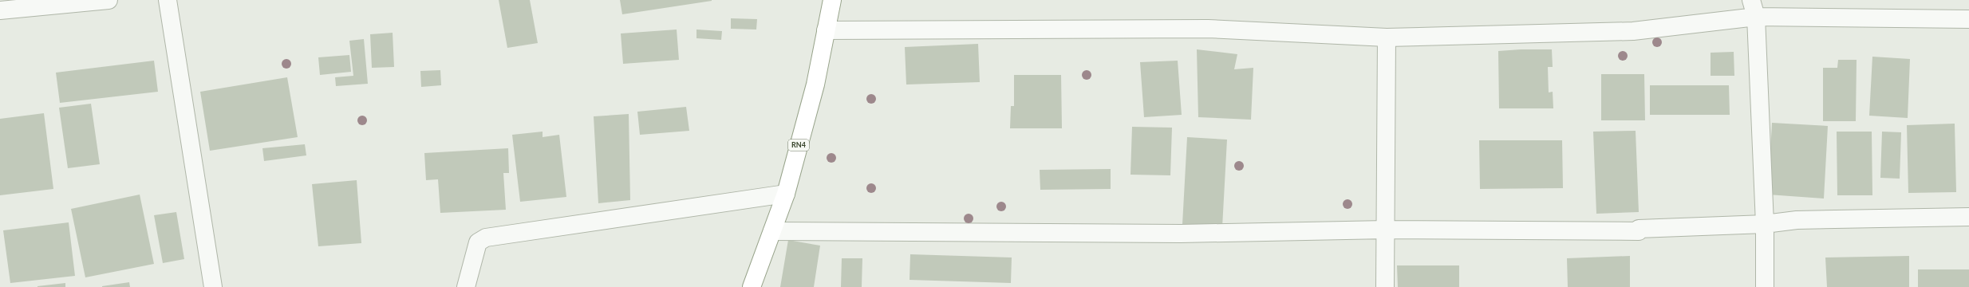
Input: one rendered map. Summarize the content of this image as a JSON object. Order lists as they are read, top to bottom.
{
  "streets": {
    "highway": ["RN4"]
  }
}
